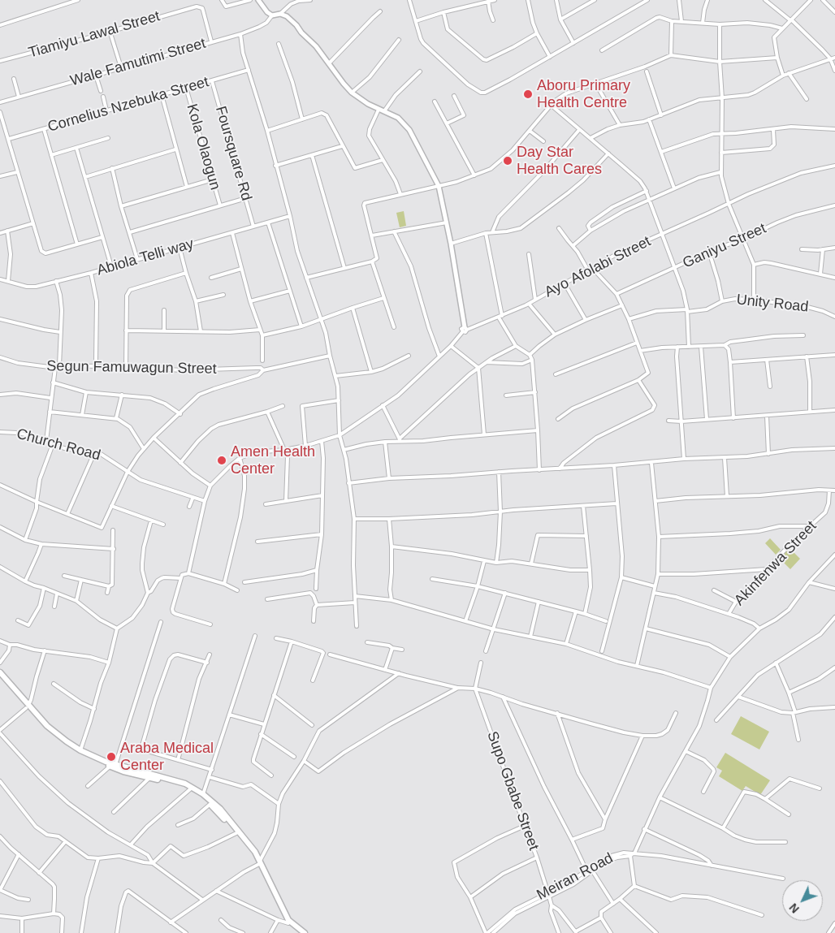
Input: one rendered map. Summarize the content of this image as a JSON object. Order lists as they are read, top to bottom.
{
  "streets": {
    "street": [
      "Tiamiyu Lawal Street",
      "Wale Famutimi Street",
      "Cornelius Nzebuka Street",
      "Kola Olaogun",
      "Foursquare Rd",
      "Ganiyu Street",
      "Abiola Telli way",
      "Ayo Afolabi Street",
      "Unity Road",
      "Segun Famuwagun Street",
      "Church Road",
      "Akinfenwa Street",
      "Supo Gbabe Street",
      "Meiran Road"
    ]
  },
  "crossings": [
    ["Tiamiyu Lawal Street", "Wale Famutimi Street"],
    ["Cornelius Nzebuka Street", "Kola Olaogun"],
    ["Cornelius Nzebuka Street", "Foursquare Rd"],
    ["Foursquare Rd", "Abiola Telli way"],
    ["Supo Gbabe Street", "Meiran Road"]
  ],
  "places": [
    "Aboru Primary Health Centre",
    "Day Star Health Cares",
    "Amen Health Center",
    "Araba Medical Center"
  ],
  "north": "bottom left"
}
